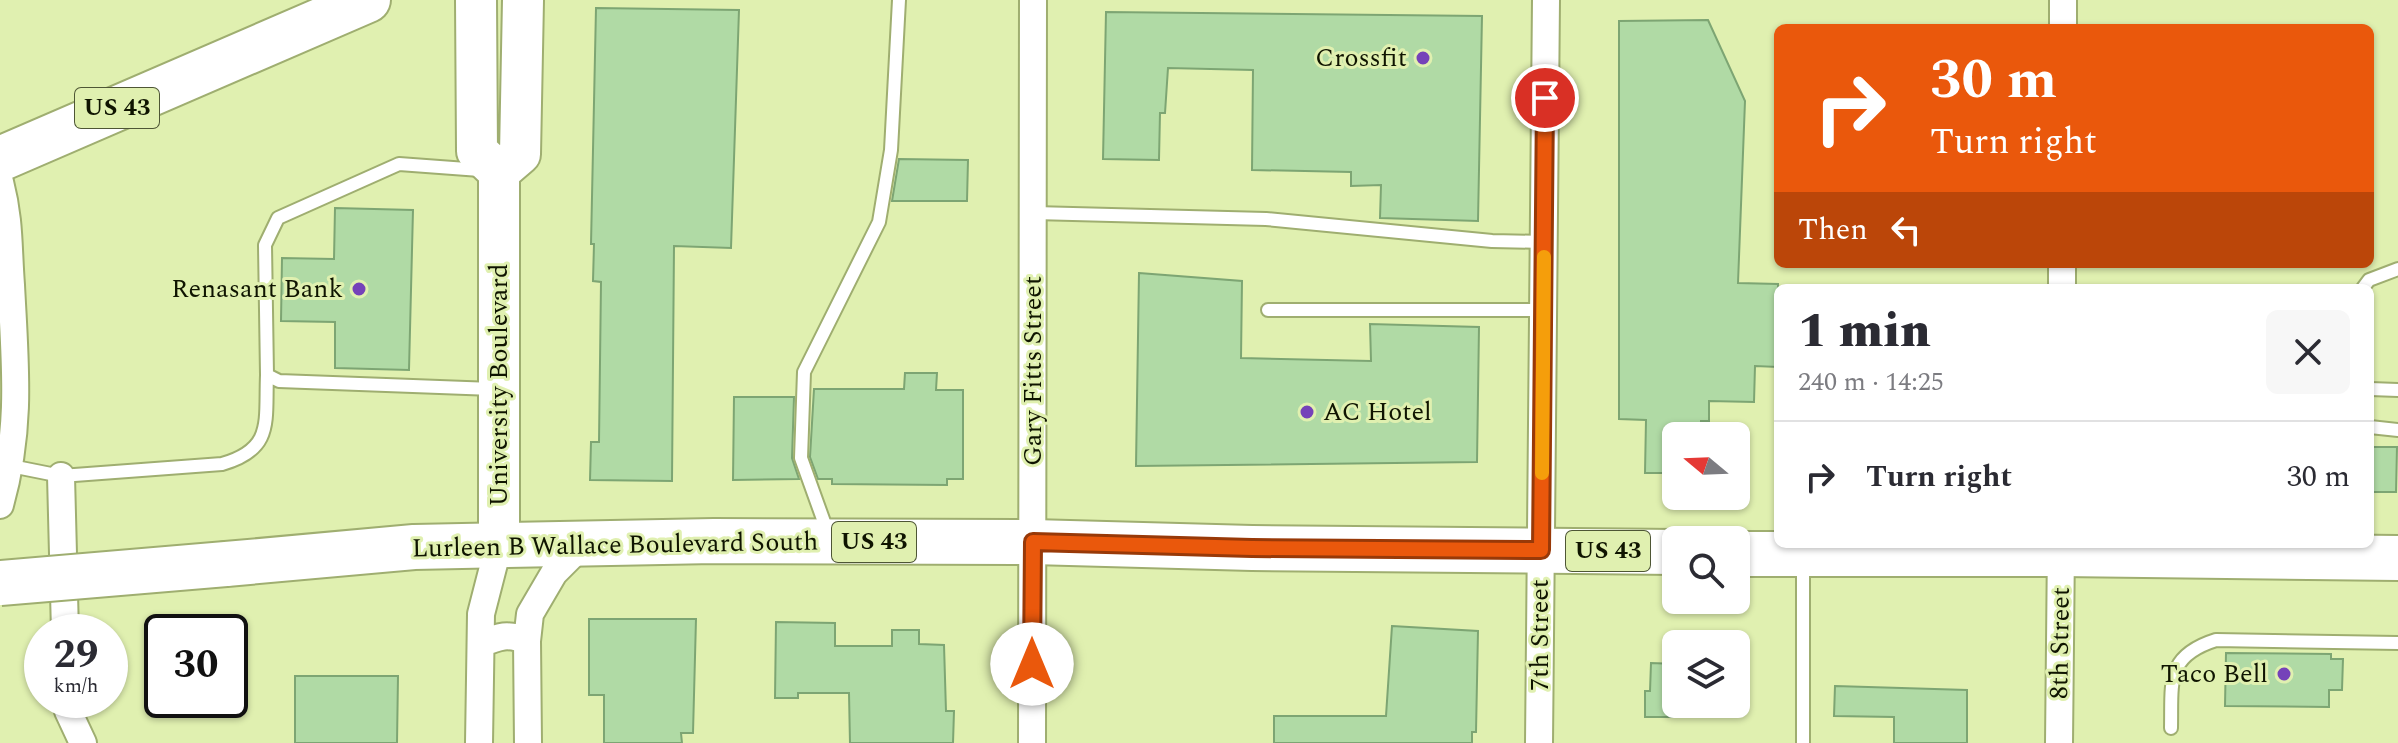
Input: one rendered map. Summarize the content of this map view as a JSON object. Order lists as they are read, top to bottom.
{
  "streets": {
    "highway": ["US 43", "Lurleen B Wallace Boulevard South"],
    "main road": ["University Boulevard"],
    "street": ["Gary Fitts Street", "7th Street", "8th Street"]
  },
  "crossings": [
    ["Gary Fitts Street", "Lurleen B Wallace Boulevard South"],
    ["University Boulevard", "Lurleen B Wallace Boulevard South"],
    ["Lurleen B Wallace Boulevard South", "7th Street"]
  ],
  "places": [
    "Crossfit",
    "Renasant Bank",
    "AC Hotel",
    "Taco Bell"
  ],
  "north": "left",
  "page": {
    "turn": ["30 m", "Turn right"],
    "then": "Then",
    "heading": ["1 min", "240 m · 14:25"],
    "list": [
      {
        "name": "Turn right",
        "value": "30 m"
      }
    ],
    "speed": "29 km/h",
    "limit": "30"
  }
}
